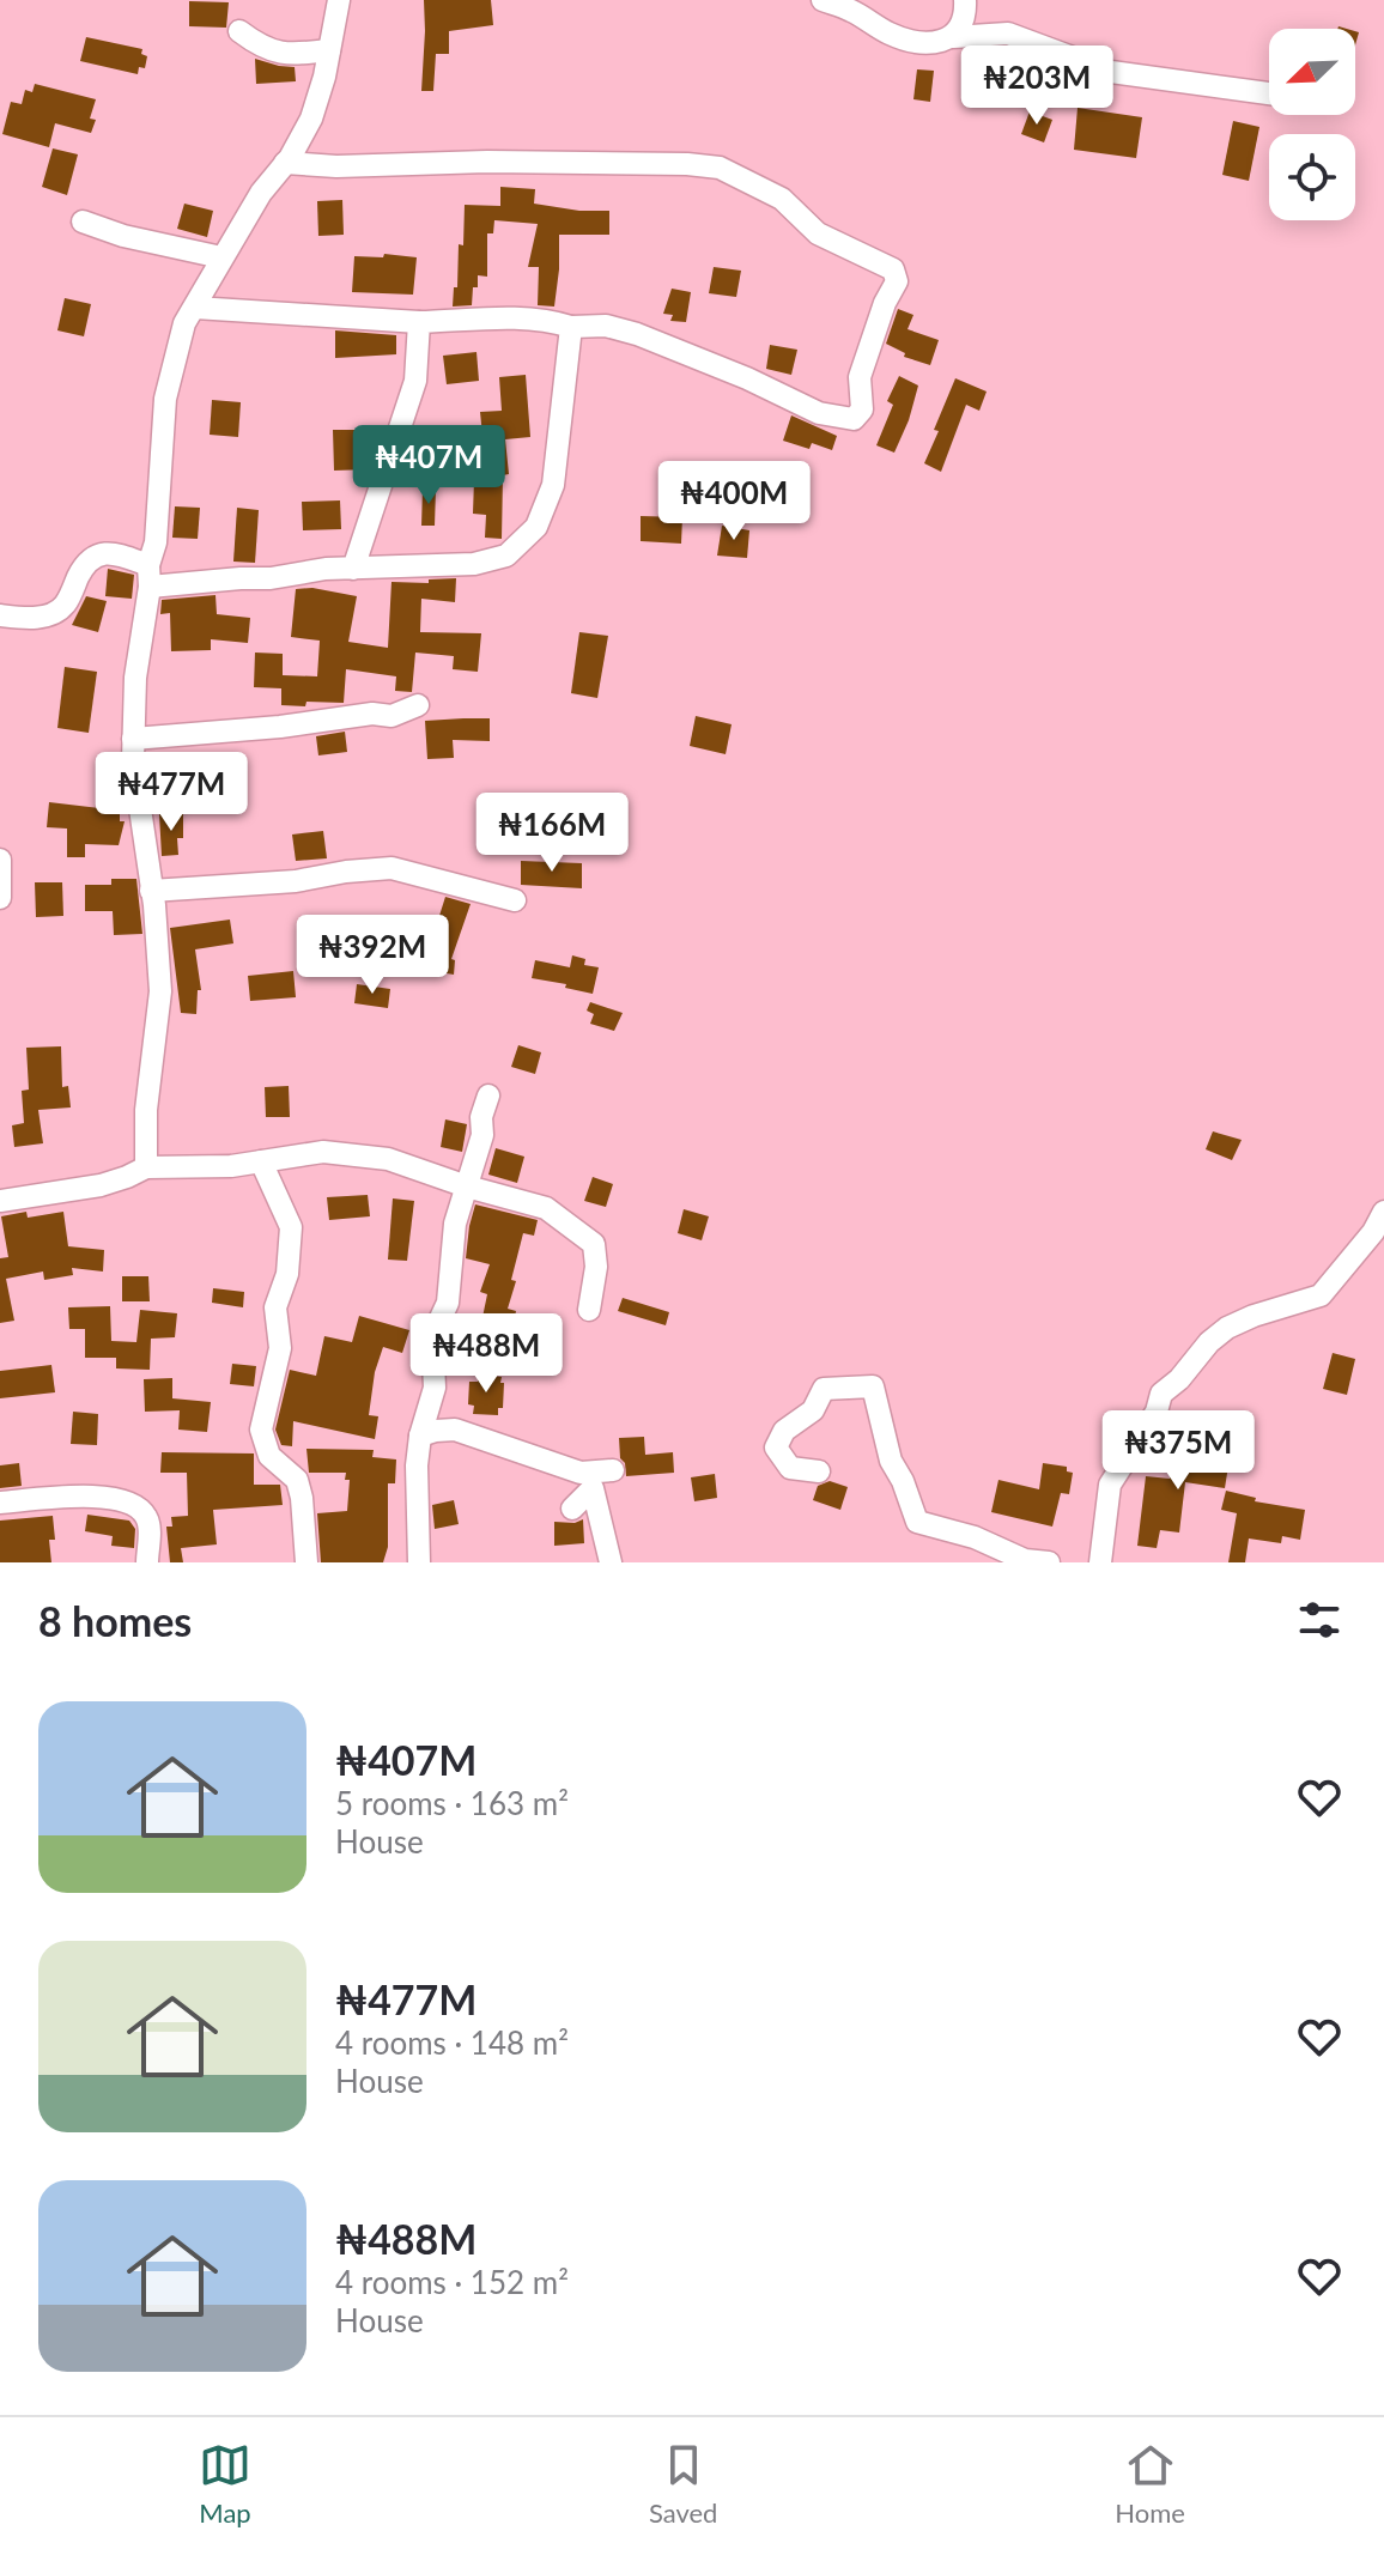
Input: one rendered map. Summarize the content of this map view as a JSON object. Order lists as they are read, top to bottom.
{
  "north": "bottom left",
  "page": {
    "price": [
      "₦203M",
      "₦407M",
      "₦400M",
      "₦477M",
      "₦166M",
      "₦392M",
      "₦488M",
      "₦375M"
    ],
    "heading": "8 homes",
    "list": [
      {
        "name": "₦407M",
        "note": "5 rooms · 163 m² · House"
      },
      {
        "name": "₦477M",
        "note": "4 rooms · 148 m² · House"
      },
      {
        "name": "₦488M",
        "note": "4 rooms · 152 m² · House"
      }
    ],
    "tabs": ["Map", "Saved", "Home"]
  }
}
